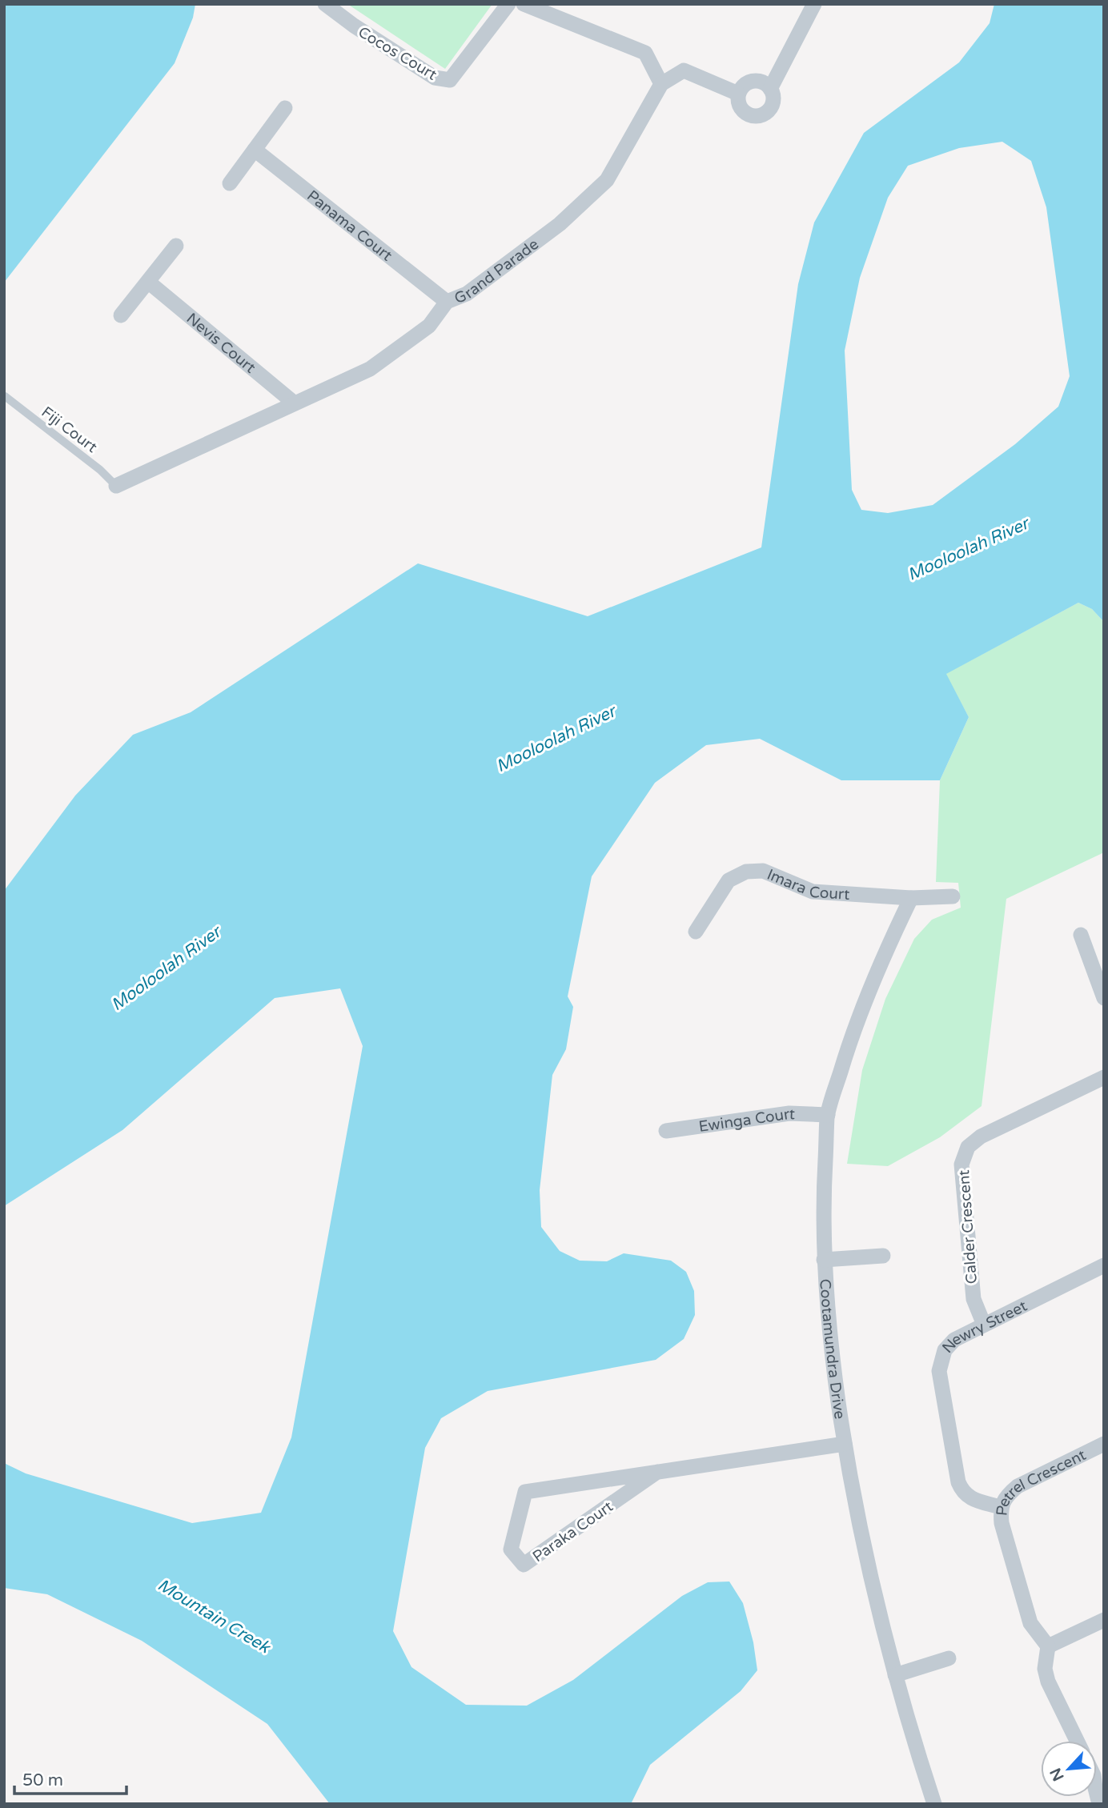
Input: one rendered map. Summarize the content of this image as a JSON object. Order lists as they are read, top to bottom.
{
  "streets": {
    "street": [
      "Cocos Court",
      "Panama Court",
      "Grand Parade",
      "Nevis Court",
      "Imara Court",
      "Ewinga Court",
      "Calder Crescent",
      "Newry Street",
      "Cootamundra Drive",
      "Petrel Crescent",
      "Paraka Court"
    ],
    "lane": ["Fiji Court"]
  },
  "crossings": [
    ["Panama Court", "Grand Parade"],
    ["Grand Parade", "Nevis Court"],
    ["Grand Parade", "Fiji Court"],
    ["Imara Court", "Cootamundra Drive"],
    ["Ewinga Court", "Cootamundra Drive"],
    ["Calder Crescent", "Newry Street"],
    ["Newry Street", "Petrel Crescent"],
    ["Cootamundra Drive", "Paraka Court"]
  ],
  "water": ["Mooloolah River", "Mountain Creek"],
  "scale_bar": "50 m",
  "north": "bottom left"
}
